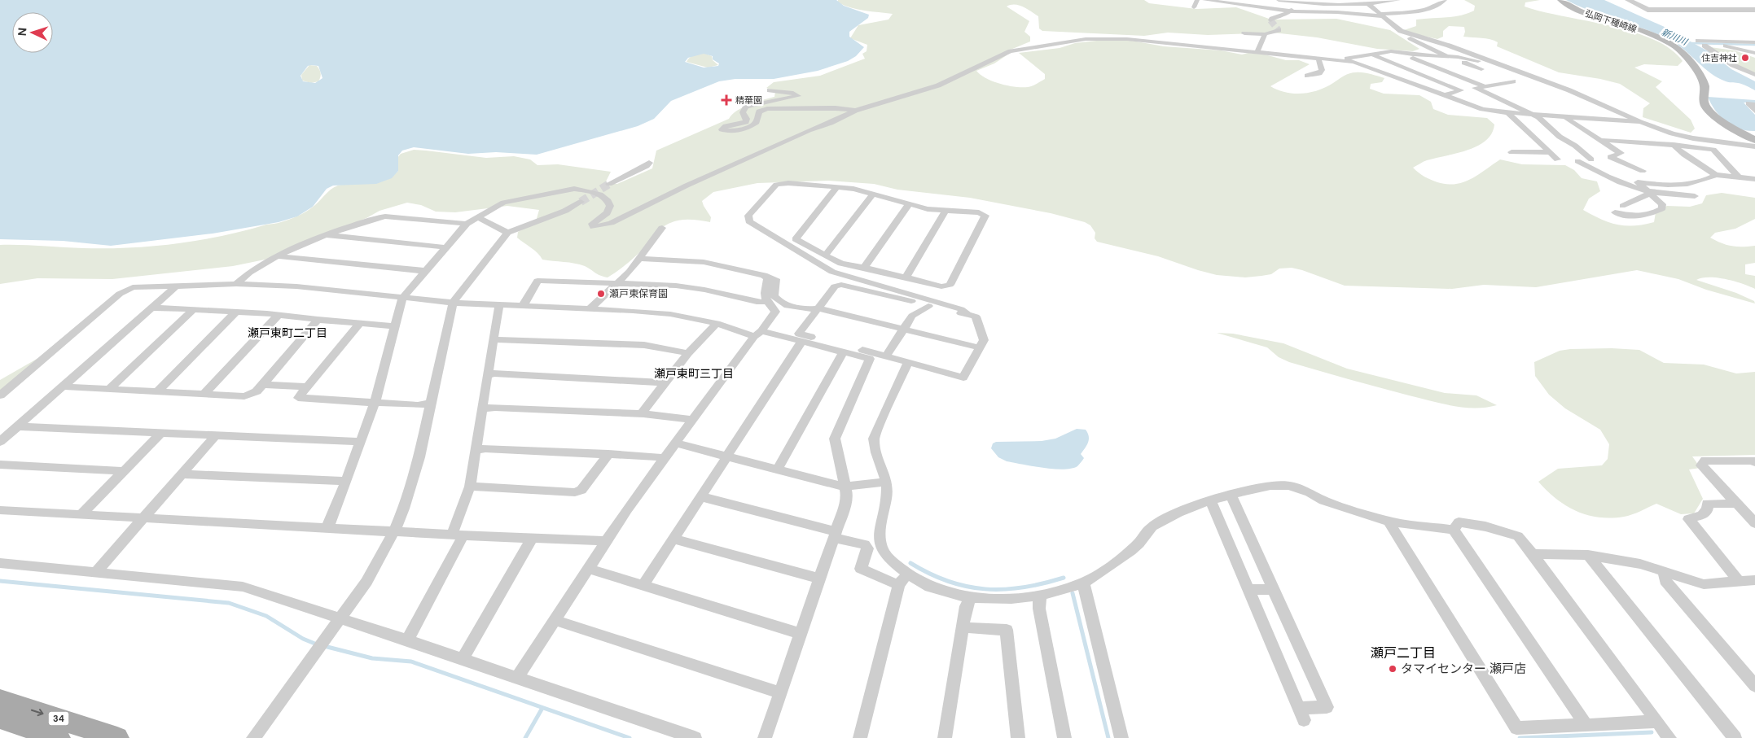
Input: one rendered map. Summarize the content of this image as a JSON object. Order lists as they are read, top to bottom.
{
  "streets": {
    "main road": ["弘岡下種崎線", "34"]
  },
  "districts": ["瀬戸東町二丁目", "瀬戸東町三丁目", "瀬戸二丁目"],
  "water": ["新川川"],
  "places": {
    "other": ["住吉神社", "瀬戸東保育園", "タマイセンター 瀬戸店"],
    "health": ["精華園"]
  },
  "north": "left"
}
